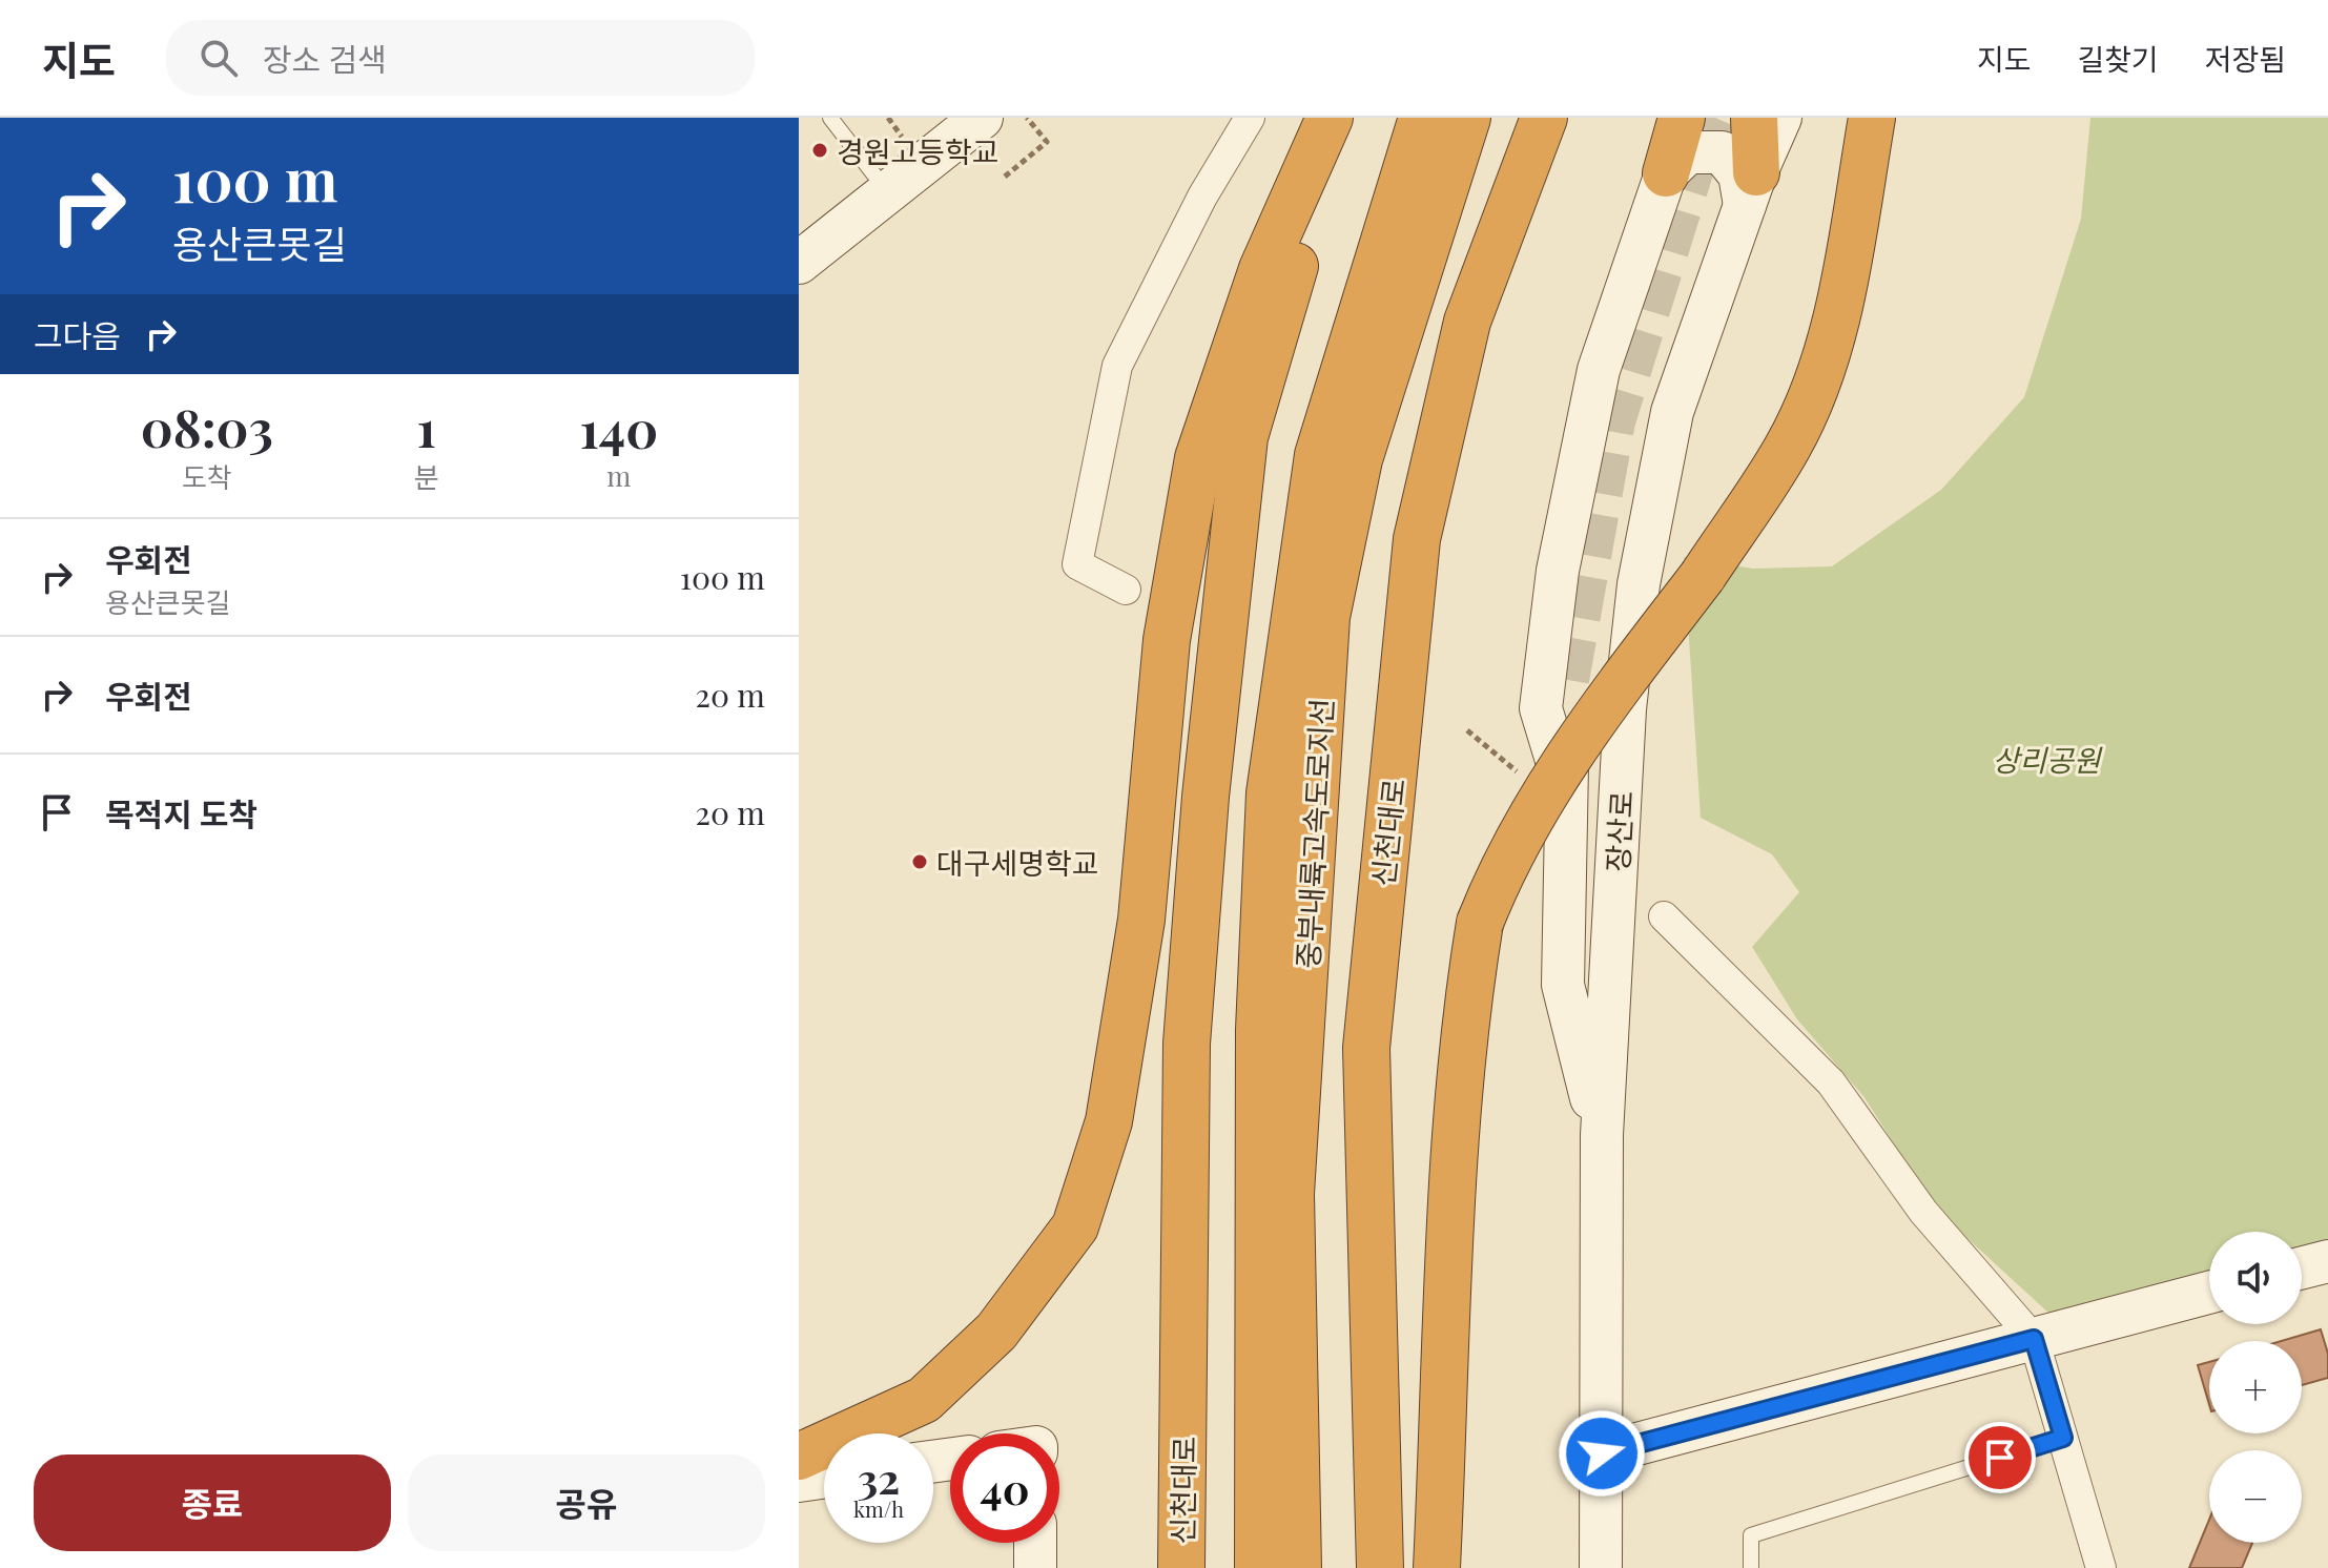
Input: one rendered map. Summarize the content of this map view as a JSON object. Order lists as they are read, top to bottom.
{
  "streets": {
    "highway": ["신천대로", "중부내륙고속도로지선"],
    "main road": ["장산로"]
  },
  "parks": ["상리공원"],
  "places": ["경원고등학교", "대구세명학교"],
  "page": {
    "header": "지도",
    "search": "장소 검색",
    "nav": ["지도", "길찾기", "저장됨"],
    "turn": ["100 m", "용산큰못길"],
    "then": "그다음",
    "eta": [
      "08:03",
      "도착",
      "1",
      "분",
      "140",
      "m"
    ],
    "list": [
      {
        "name": "우회전",
        "note": "용산큰못길",
        "value": "100 m"
      },
      {
        "name": "우회전",
        "value": "20 m"
      },
      {
        "name": "목적지 도착",
        "value": "20 m"
      }
    ],
    "map_buttons": ["+", "−"],
    "speed": "32 km/h",
    "limit": "40",
    "buttons": ["종료", "공유"]
  }
}
